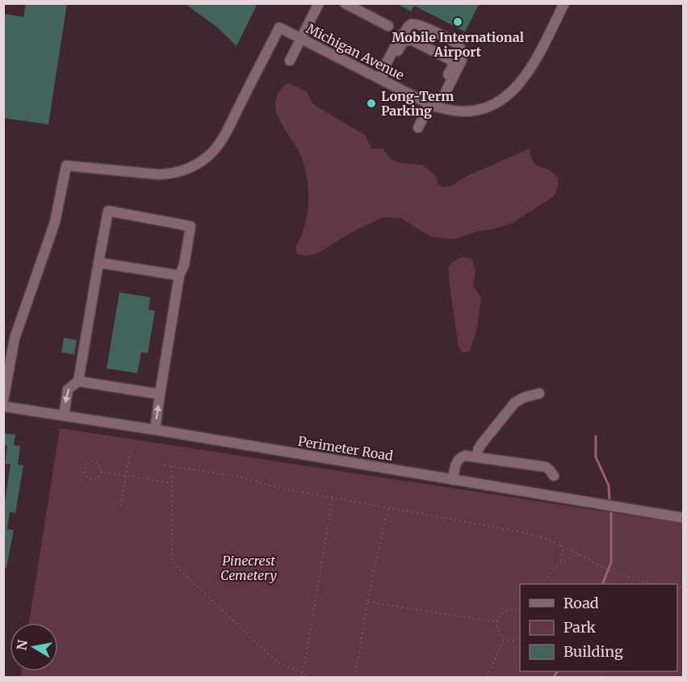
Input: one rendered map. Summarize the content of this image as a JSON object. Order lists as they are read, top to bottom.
{
  "streets": {
    "street": ["Michigan Avenue", "Perimeter Road"]
  },
  "parks": ["Pinecrest Cemetery"],
  "places": ["Mobile International Airport", "Long-Term Parking"],
  "legend": ["Road", "Park", "Building"],
  "north": "left"
}
